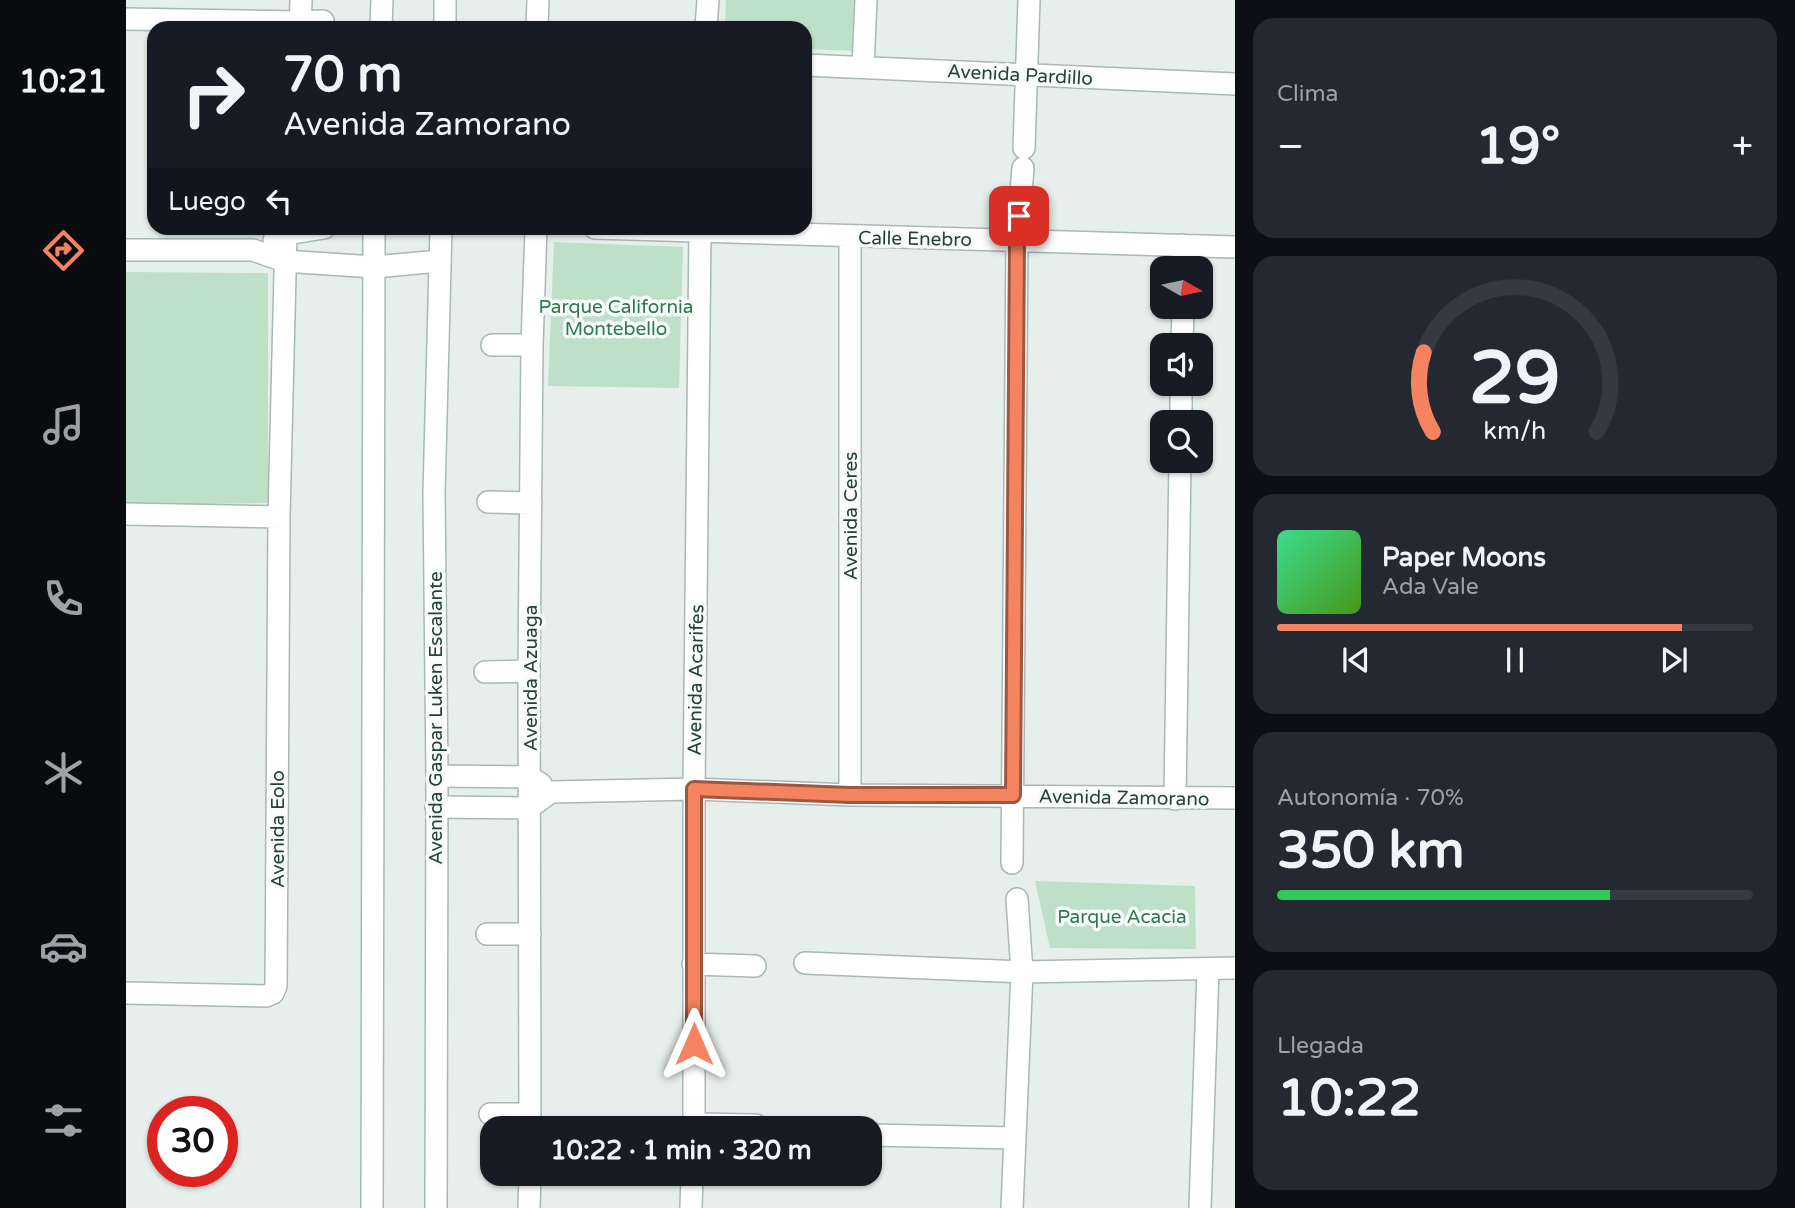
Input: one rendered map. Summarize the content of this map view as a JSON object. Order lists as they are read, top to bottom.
{
  "streets": {
    "street": [
      "Avenida Pardillo",
      "Calle Enebro",
      "Avenida Ceres",
      "Avenida Azuaga",
      "Avenida Acarifes",
      "Avenida Gaspar Luken Escalante",
      "Avenida Zamorano",
      "Avenida Eolo"
    ]
  },
  "crossings": [
    ["Calle Enebro", "Avenida Ceres"],
    ["Avenida Ceres", "Avenida Zamorano"],
    ["Avenida Acarifes", "Avenida Zamorano"]
  ],
  "parks": ["Parque California Montebello", "Parque Acacia"],
  "north": "right",
  "page": {
    "tabs": "10:21",
    "tile": [
      "Clima",
      ["Autonomía · 70%", "350 km"],
      ["Llegada", "10:22"]
    ],
    "turn": ["70 m", "Avenida Zamorano"],
    "heat": ["−", "19°", "+"],
    "then": "Luego",
    "song": ["Paper Moons", "Ada Vale"],
    "limit": "30",
    "trip": "10:22 · 1 min · 320 m",
    "gauge": ["29", "km/h"]
  }
}
